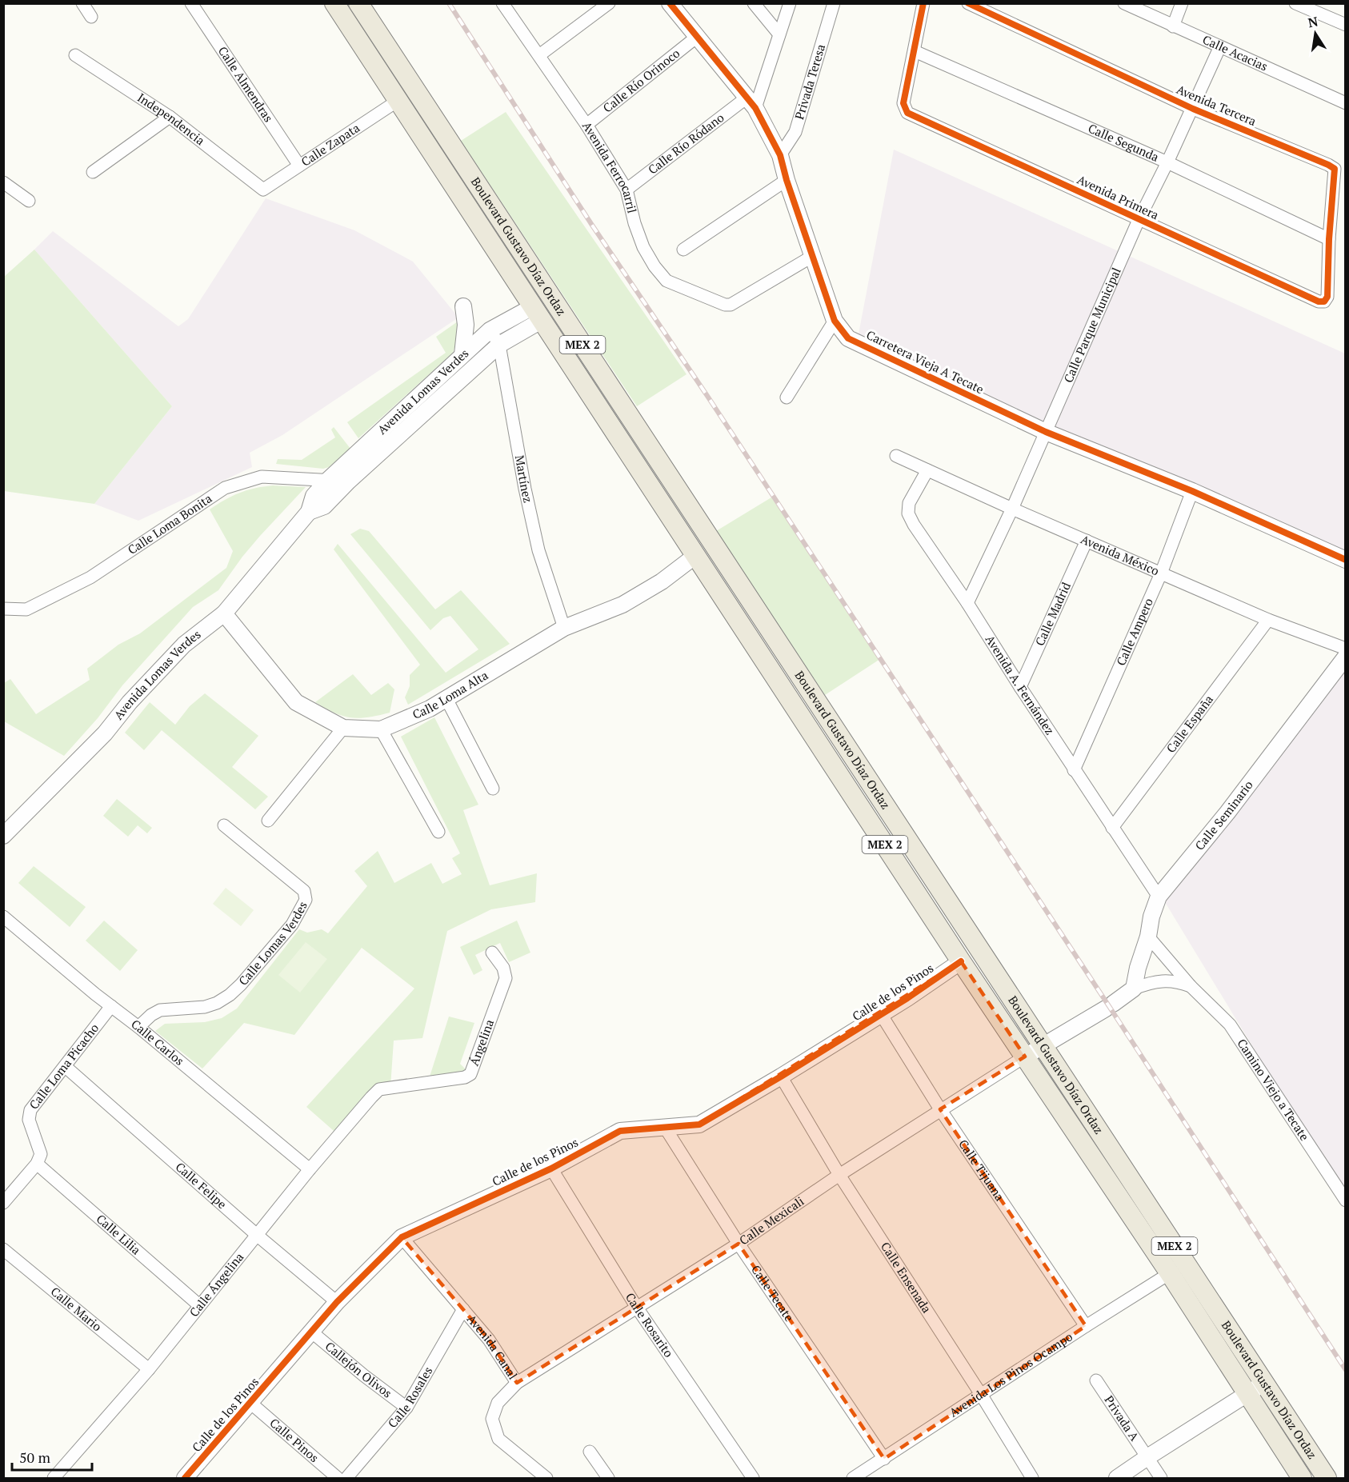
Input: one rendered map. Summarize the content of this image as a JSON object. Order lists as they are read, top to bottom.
{
  "streets": {
    "main road": ["Boulevard Gustavo Díaz Ordaz", "MEX 2"],
    "street": [
      "Calle Acacias",
      "Calle Río Orinoco",
      "Privada Teresa",
      "Calle Almendras",
      "Avenida Tercera",
      "Independencia",
      "Calle Segunda",
      "Calle Río Ródano",
      "Calle Zapata",
      "Avenida Ferrocarril",
      "Avenida Primera",
      "Calle Parque Municipal",
      "Carretera Vieja A Tecate",
      "Avenida Lomas Verdes",
      "Martínez",
      "Calle Loma Bonita",
      "Avenida México",
      "Calle Madrid",
      "Calle Ampero",
      "Avenida A. Fernández",
      "Calle Loma Alta",
      "Calle España",
      "Calle Seminario",
      "Calle Lomas Verdes",
      "Calle de los Pinos",
      "Ángelina",
      "Calle Carlos",
      "Calle Loma Picacho",
      "Camino Viejo a Tecate",
      "Calle Tijuana",
      "Calle Felipe",
      "Calle Mexicali",
      "Calle Lilia",
      "Calle Ensenada",
      "Calle Ángelina",
      "Calle Tecate",
      "Calle Mario",
      "Calle Rosarito",
      "Avenida Canal",
      "Callejón Olivos",
      "Avenida Los Pinos Ocampo",
      "Calle Rosales",
      "Privada A",
      "Calle Pinos"
    ]
  },
  "crossings": [
    ["Calle Acacias", "Calle Parque Municipal"],
    ["Calle Río Orinoco", "Avenida Ferrocarril"],
    ["Calle Río Orinoco", "Carretera Vieja A Tecate"],
    ["Privada Teresa", "Carretera Vieja A Tecate"],
    ["Calle Almendras", "Calle Zapata"],
    ["Avenida Tercera", "Calle Segunda"],
    ["Avenida Tercera", "Avenida Primera"],
    ["Avenida Tercera", "Calle Parque Municipal"],
    ["Independencia", "Calle Zapata"],
    ["Calle Segunda", "Avenida Primera"],
    ["Calle Segunda", "Calle Parque Municipal"],
    ["Calle Río Ródano", "Avenida Ferrocarril"],
    ["Calle Río Ródano", "Carretera Vieja A Tecate"],
    ["Calle Zapata", "Boulevard Gustavo Díaz Ordaz"],
    ["Avenida Ferrocarril", "Carretera Vieja A Tecate"],
    ["Avenida Primera", "Calle Parque Municipal"],
    ["Boulevard Gustavo Díaz Ordaz", "Avenida Lomas Verdes"],
    ["Boulevard Gustavo Díaz Ordaz", "Calle Loma Alta"],
    ["Boulevard Gustavo Díaz Ordaz", "Calle de los Pinos"],
    ["Boulevard Gustavo Díaz Ordaz", "Calle Mexicali"],
    ["Boulevard Gustavo Díaz Ordaz", "Avenida Los Pinos Ocampo"],
    ["Calle Parque Municipal", "Carretera Vieja A Tecate"],
    ["Calle Parque Municipal", "Avenida México"],
    ["Calle Parque Municipal", "Avenida A. Fernández"],
    ["Carretera Vieja A Tecate", "Calle Ampero"],
    ["Avenida Lomas Verdes", "Martínez"],
    ["Avenida Lomas Verdes", "Calle Loma Bonita"],
    ["Avenida Lomas Verdes", "Calle Loma Alta"],
    ["Martínez", "Calle Loma Alta"],
    ["Avenida México", "Calle Madrid"],
    ["Avenida México", "Calle Ampero"],
    ["Avenida México", "Avenida A. Fernández"],
    ["Avenida México", "Calle España"],
    ["Calle Madrid", "Avenida A. Fernández"],
    ["Calle Ampero", "Avenida A. Fernández"],
    ["Avenida A. Fernández", "Calle España"],
    ["Avenida A. Fernández", "Calle Seminario"],
    ["Calle Seminario", "Camino Viejo a Tecate"],
    ["Calle Lomas Verdes", "Calle Carlos"],
    ["Calle de los Pinos", "Calle Tijuana"],
    ["Calle de los Pinos", "Calle Felipe"],
    ["Calle de los Pinos", "Calle Ensenada"],
    ["Calle de los Pinos", "Calle Tecate"],
    ["Calle de los Pinos", "Calle Rosarito"],
    ["Calle de los Pinos", "Avenida Canal"],
    ["Calle de los Pinos", "Callejón Olivos"],
    ["Calle de los Pinos", "Calle Pinos"],
    ["Ángelina", "Calle Ángelina"],
    ["Calle Carlos", "Calle Loma Picacho"],
    ["Calle Carlos", "Calle Ángelina"],
    ["Calle Loma Picacho", "Calle Felipe"],
    ["Calle Loma Picacho", "Calle Lilia"],
    ["Calle Tijuana", "Calle Mexicali"],
    ["Calle Tijuana", "Avenida Los Pinos Ocampo"],
    ["Calle Felipe", "Calle Ángelina"],
    ["Calle Mexicali", "Calle Ensenada"],
    ["Calle Mexicali", "Calle Tecate"],
    ["Calle Mexicali", "Calle Rosarito"],
    ["Calle Mexicali", "Avenida Canal"],
    ["Calle Lilia", "Calle Ángelina"],
    ["Calle Ensenada", "Avenida Los Pinos Ocampo"],
    ["Calle Ángelina", "Calle Mario"],
    ["Calle Tecate", "Avenida Los Pinos Ocampo"],
    ["Avenida Canal", "Calle Rosales"],
    ["Callejón Olivos", "Calle Rosales"]
  ],
  "scale_bar": "50 m",
  "north": "top"
}
